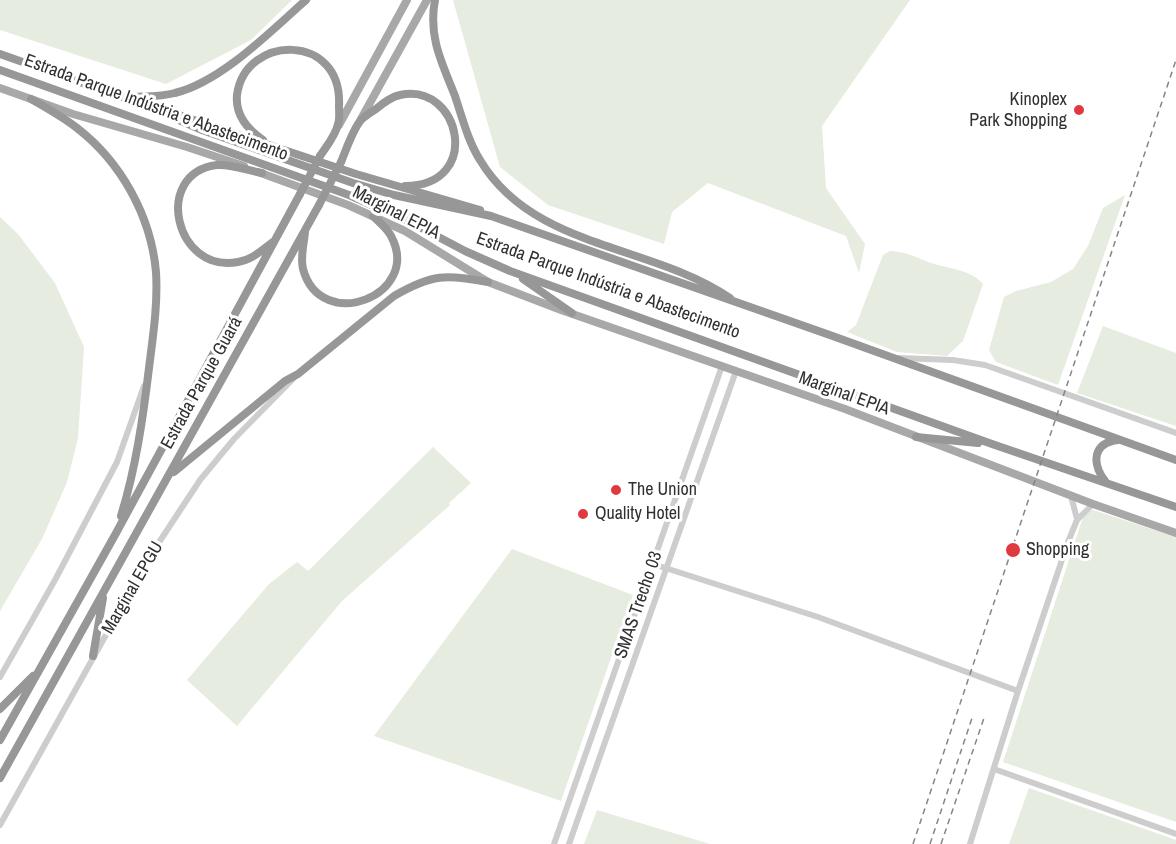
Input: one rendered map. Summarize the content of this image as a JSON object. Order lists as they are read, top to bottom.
{
  "streets": {
    "highway": ["Estrada Parque Indústria e Abastecimento", "Estrada Parque Guará"],
    "main road": ["Marginal EPIA"],
    "street": ["Marginal EPGU", "SMAS Trecho 03"]
  },
  "crossings": [
    ["Marginal EPIA", "SMAS Trecho 03"]
  ],
  "places": [
    "Kinoplex Park Shopping",
    "The Union",
    "Quality Hotel",
    "Shopping"
  ]
}
